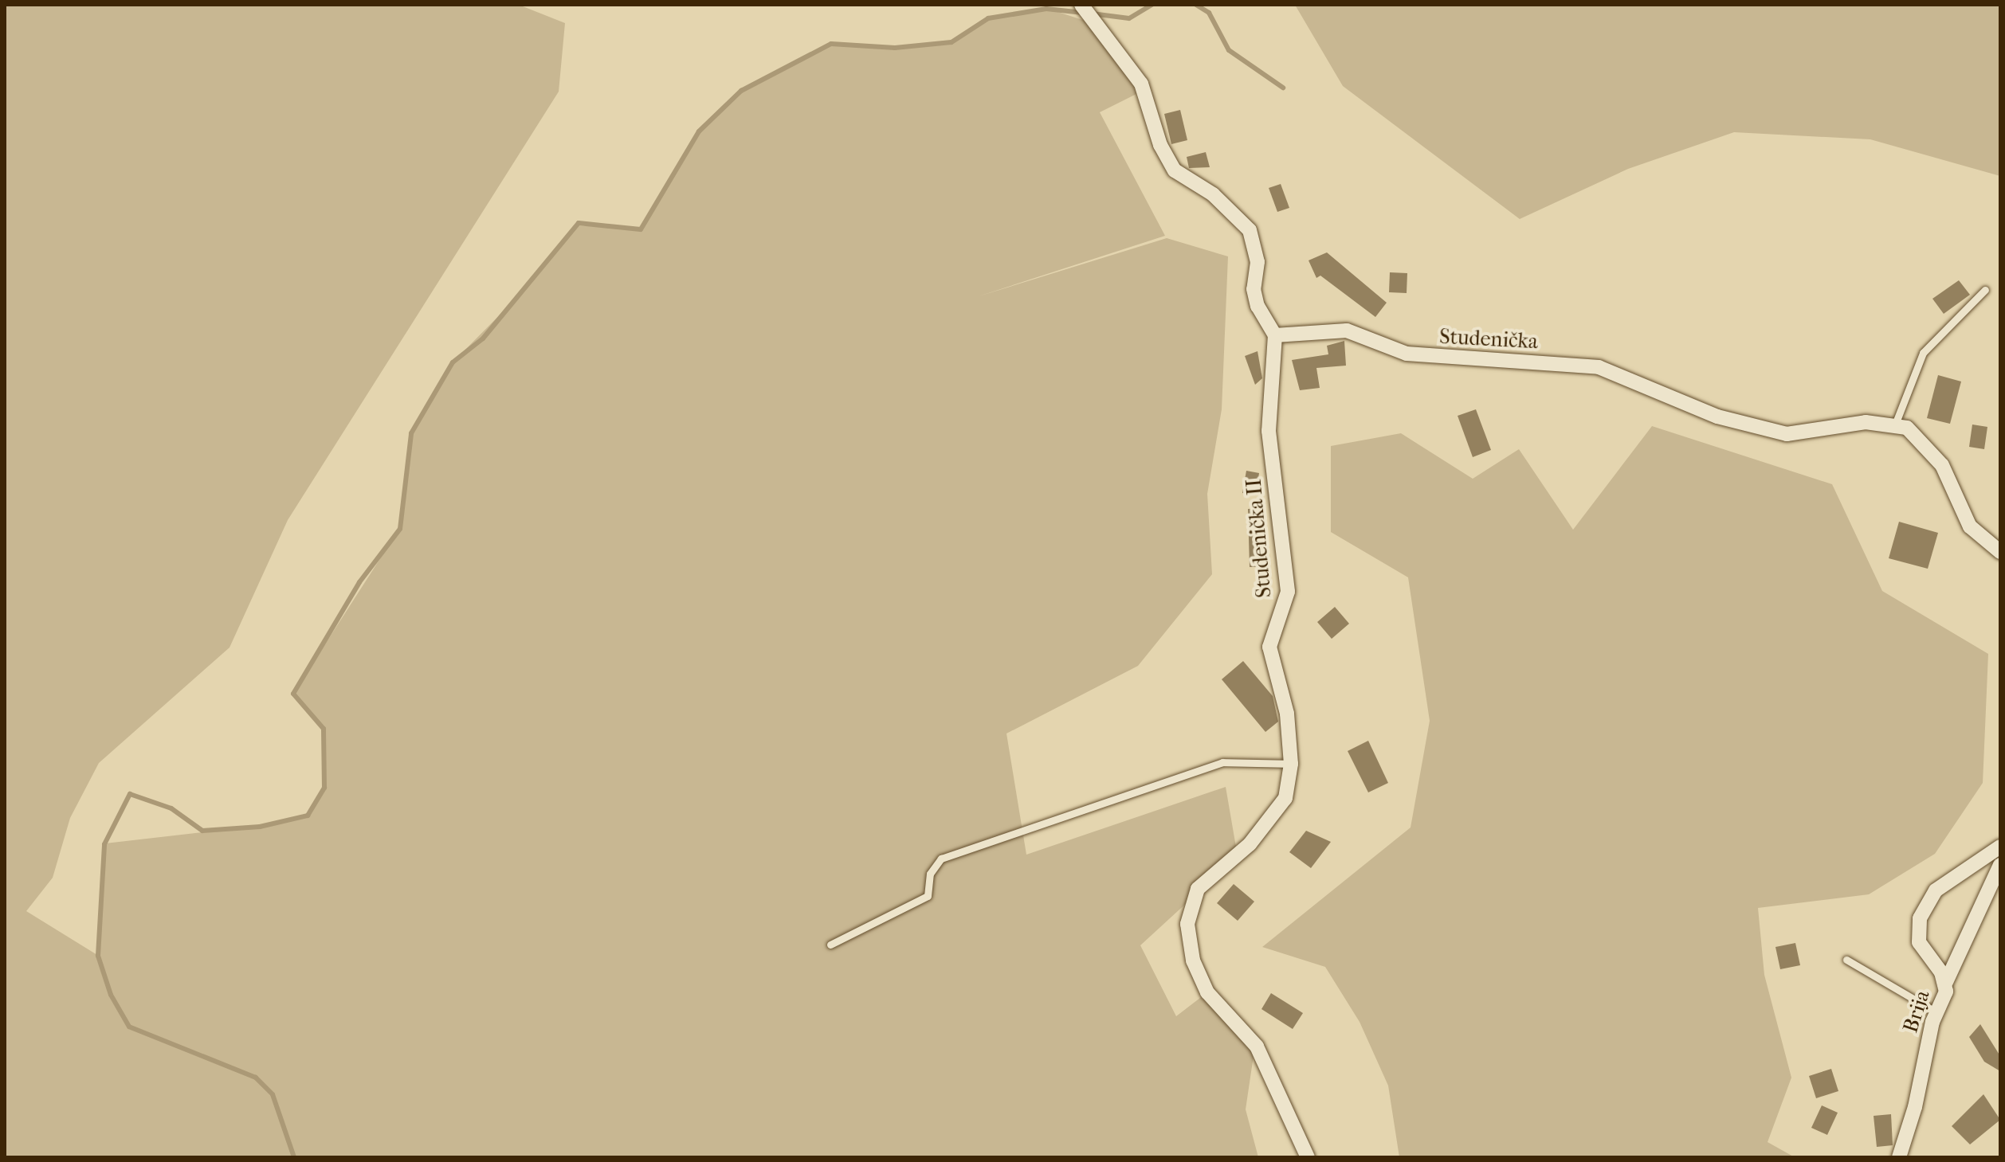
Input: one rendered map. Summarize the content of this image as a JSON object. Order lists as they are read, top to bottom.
{
  "streets": {
    "street": ["Studenička", "Studenička II", "Brija"]
  },
  "crossings": [
    ["Studenička", "Studenička II"]
  ]
}
